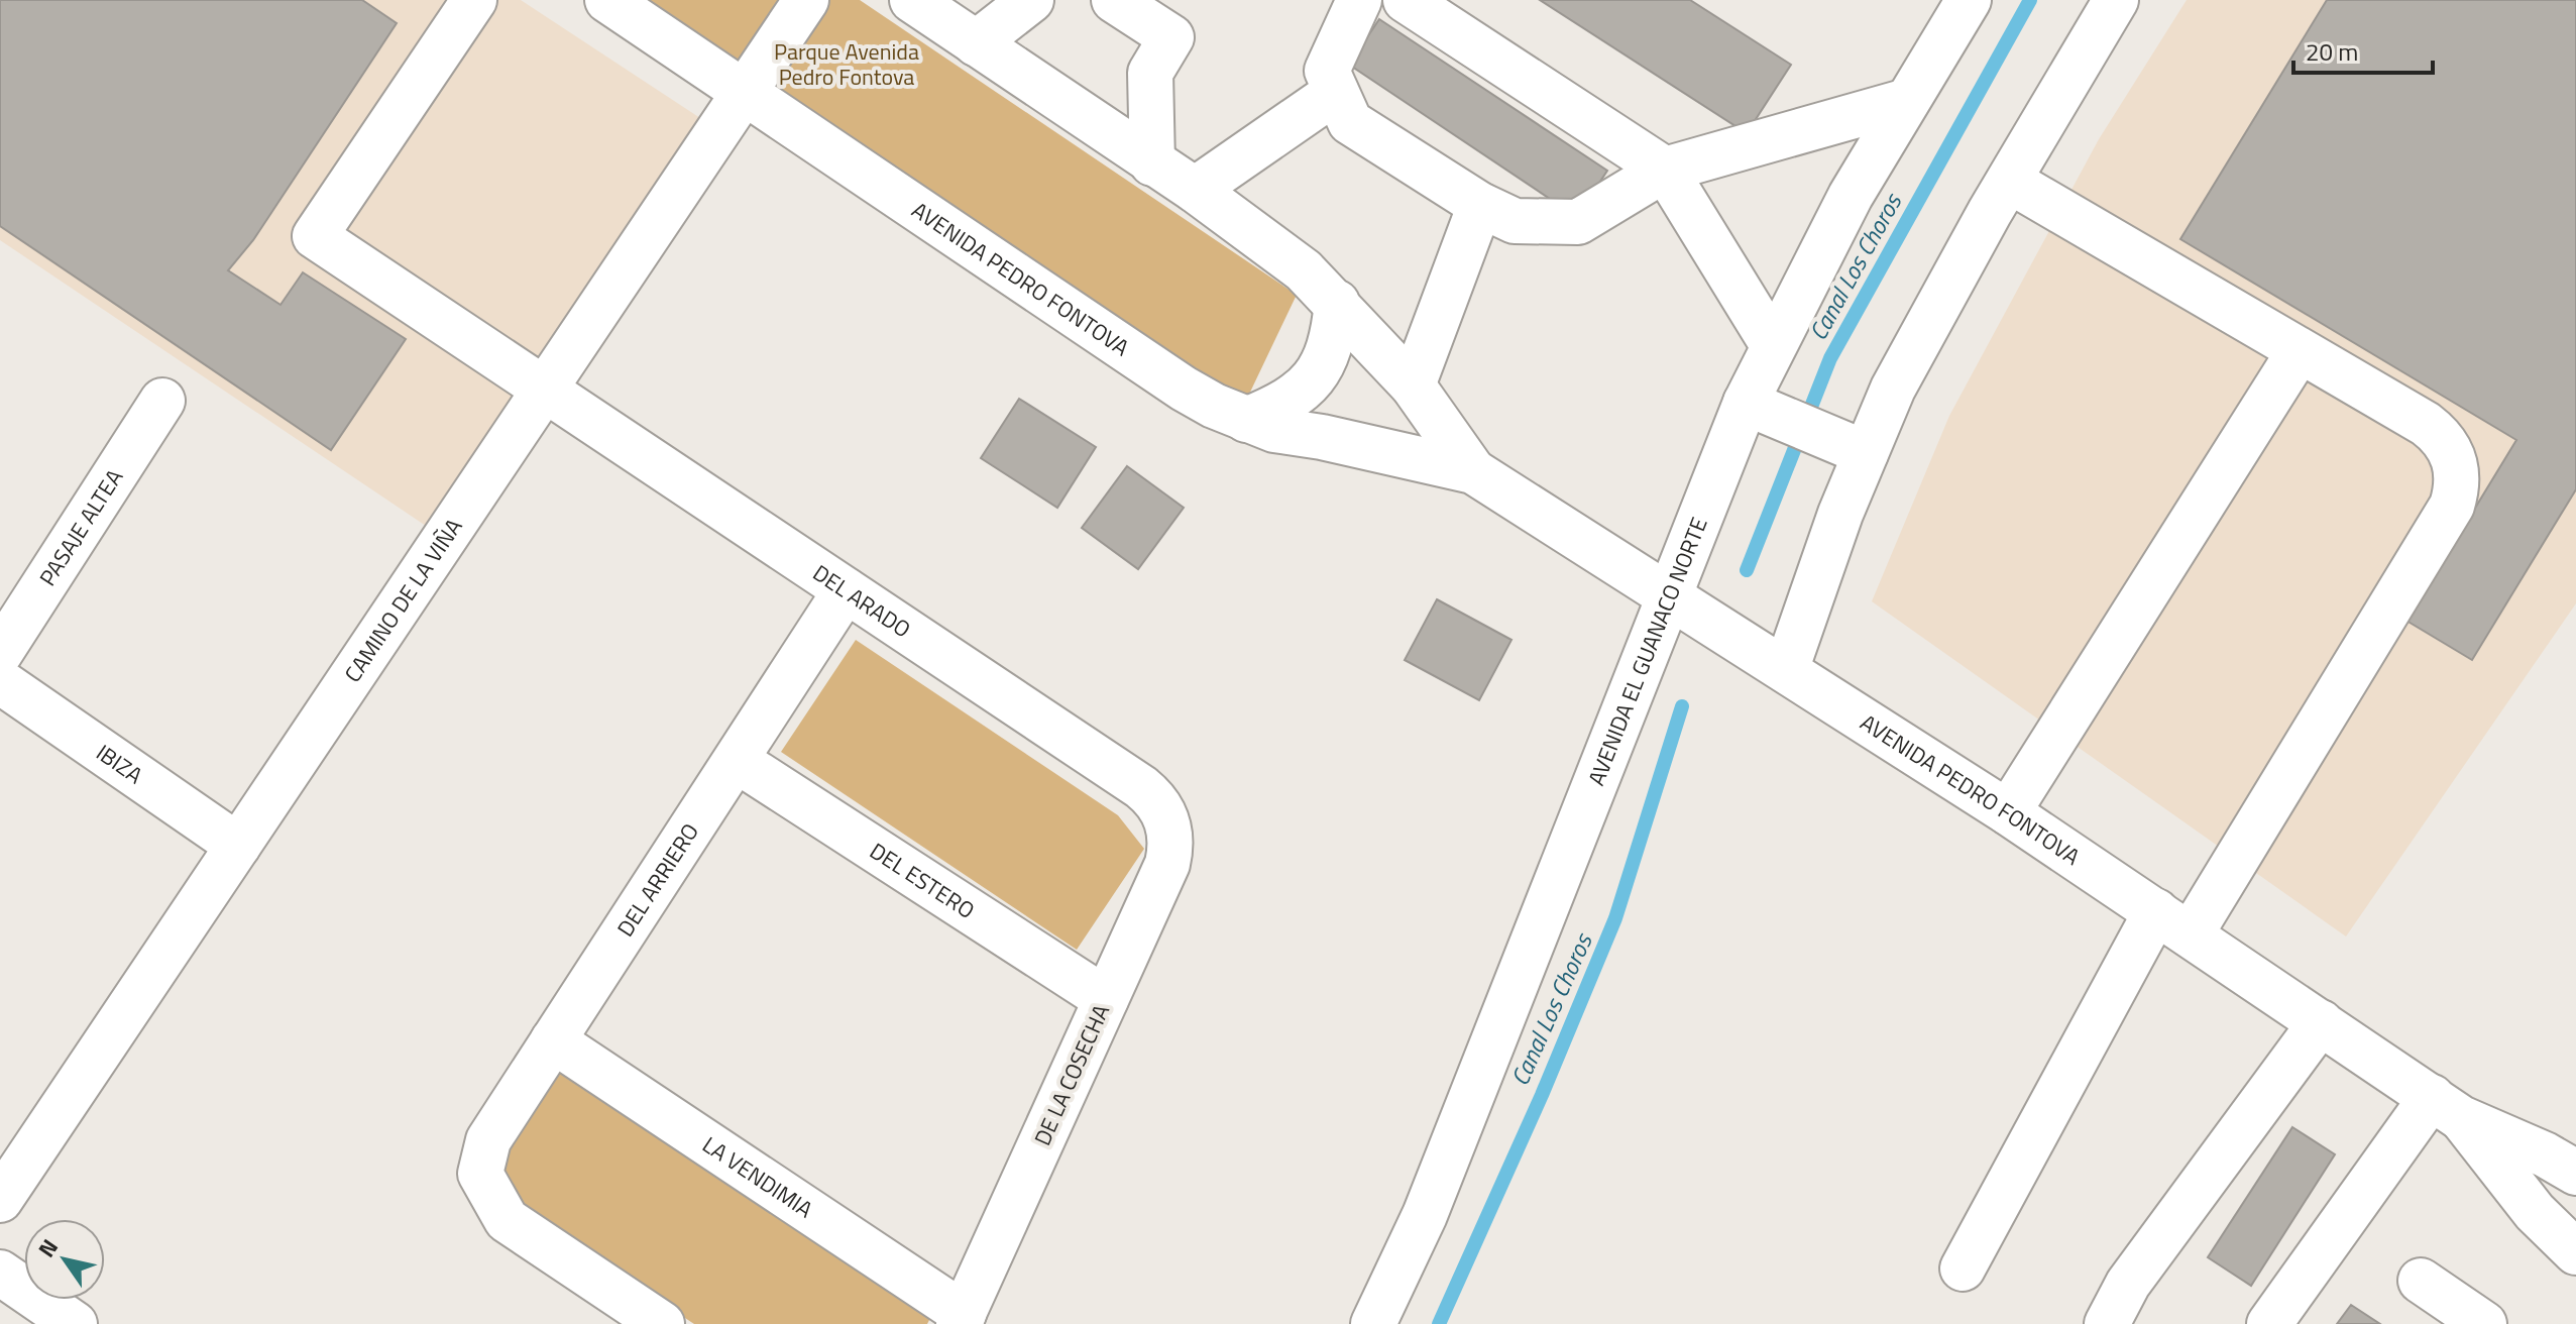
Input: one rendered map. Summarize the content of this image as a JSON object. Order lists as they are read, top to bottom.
{
  "streets": {
    "street": [
      "AVENIDA PEDRO FONTOVA",
      "PASAJE ALTEA",
      "CAMINO DE LA VIÑA",
      "DEL ARADO",
      "AVENIDA EL GUANACO NORTE",
      "IBIZA",
      "DEL ARRIERO",
      "DEL ESTERO",
      "DE LA COSECHA",
      "LA VENDIMIA"
    ]
  },
  "crossings": [
    ["AVENIDA PEDRO FONTOVA", "CAMINO DE LA VIÑA"],
    ["AVENIDA PEDRO FONTOVA", "AVENIDA EL GUANACO NORTE"],
    ["CAMINO DE LA VIÑA", "DEL ARADO"],
    ["CAMINO DE LA VIÑA", "IBIZA"],
    ["DEL ARADO", "DEL ARRIERO"],
    ["DEL ARADO", "DE LA COSECHA"],
    ["DEL ARRIERO", "DEL ESTERO"],
    ["DEL ARRIERO", "LA VENDIMIA"],
    ["DEL ESTERO", "DE LA COSECHA"],
    ["DE LA COSECHA", "LA VENDIMIA"]
  ],
  "water": ["Canal Los Choros"],
  "parks": ["Parque Avenida Pedro Fontova"],
  "scale_bar": "20 m",
  "north": "top left"
}
